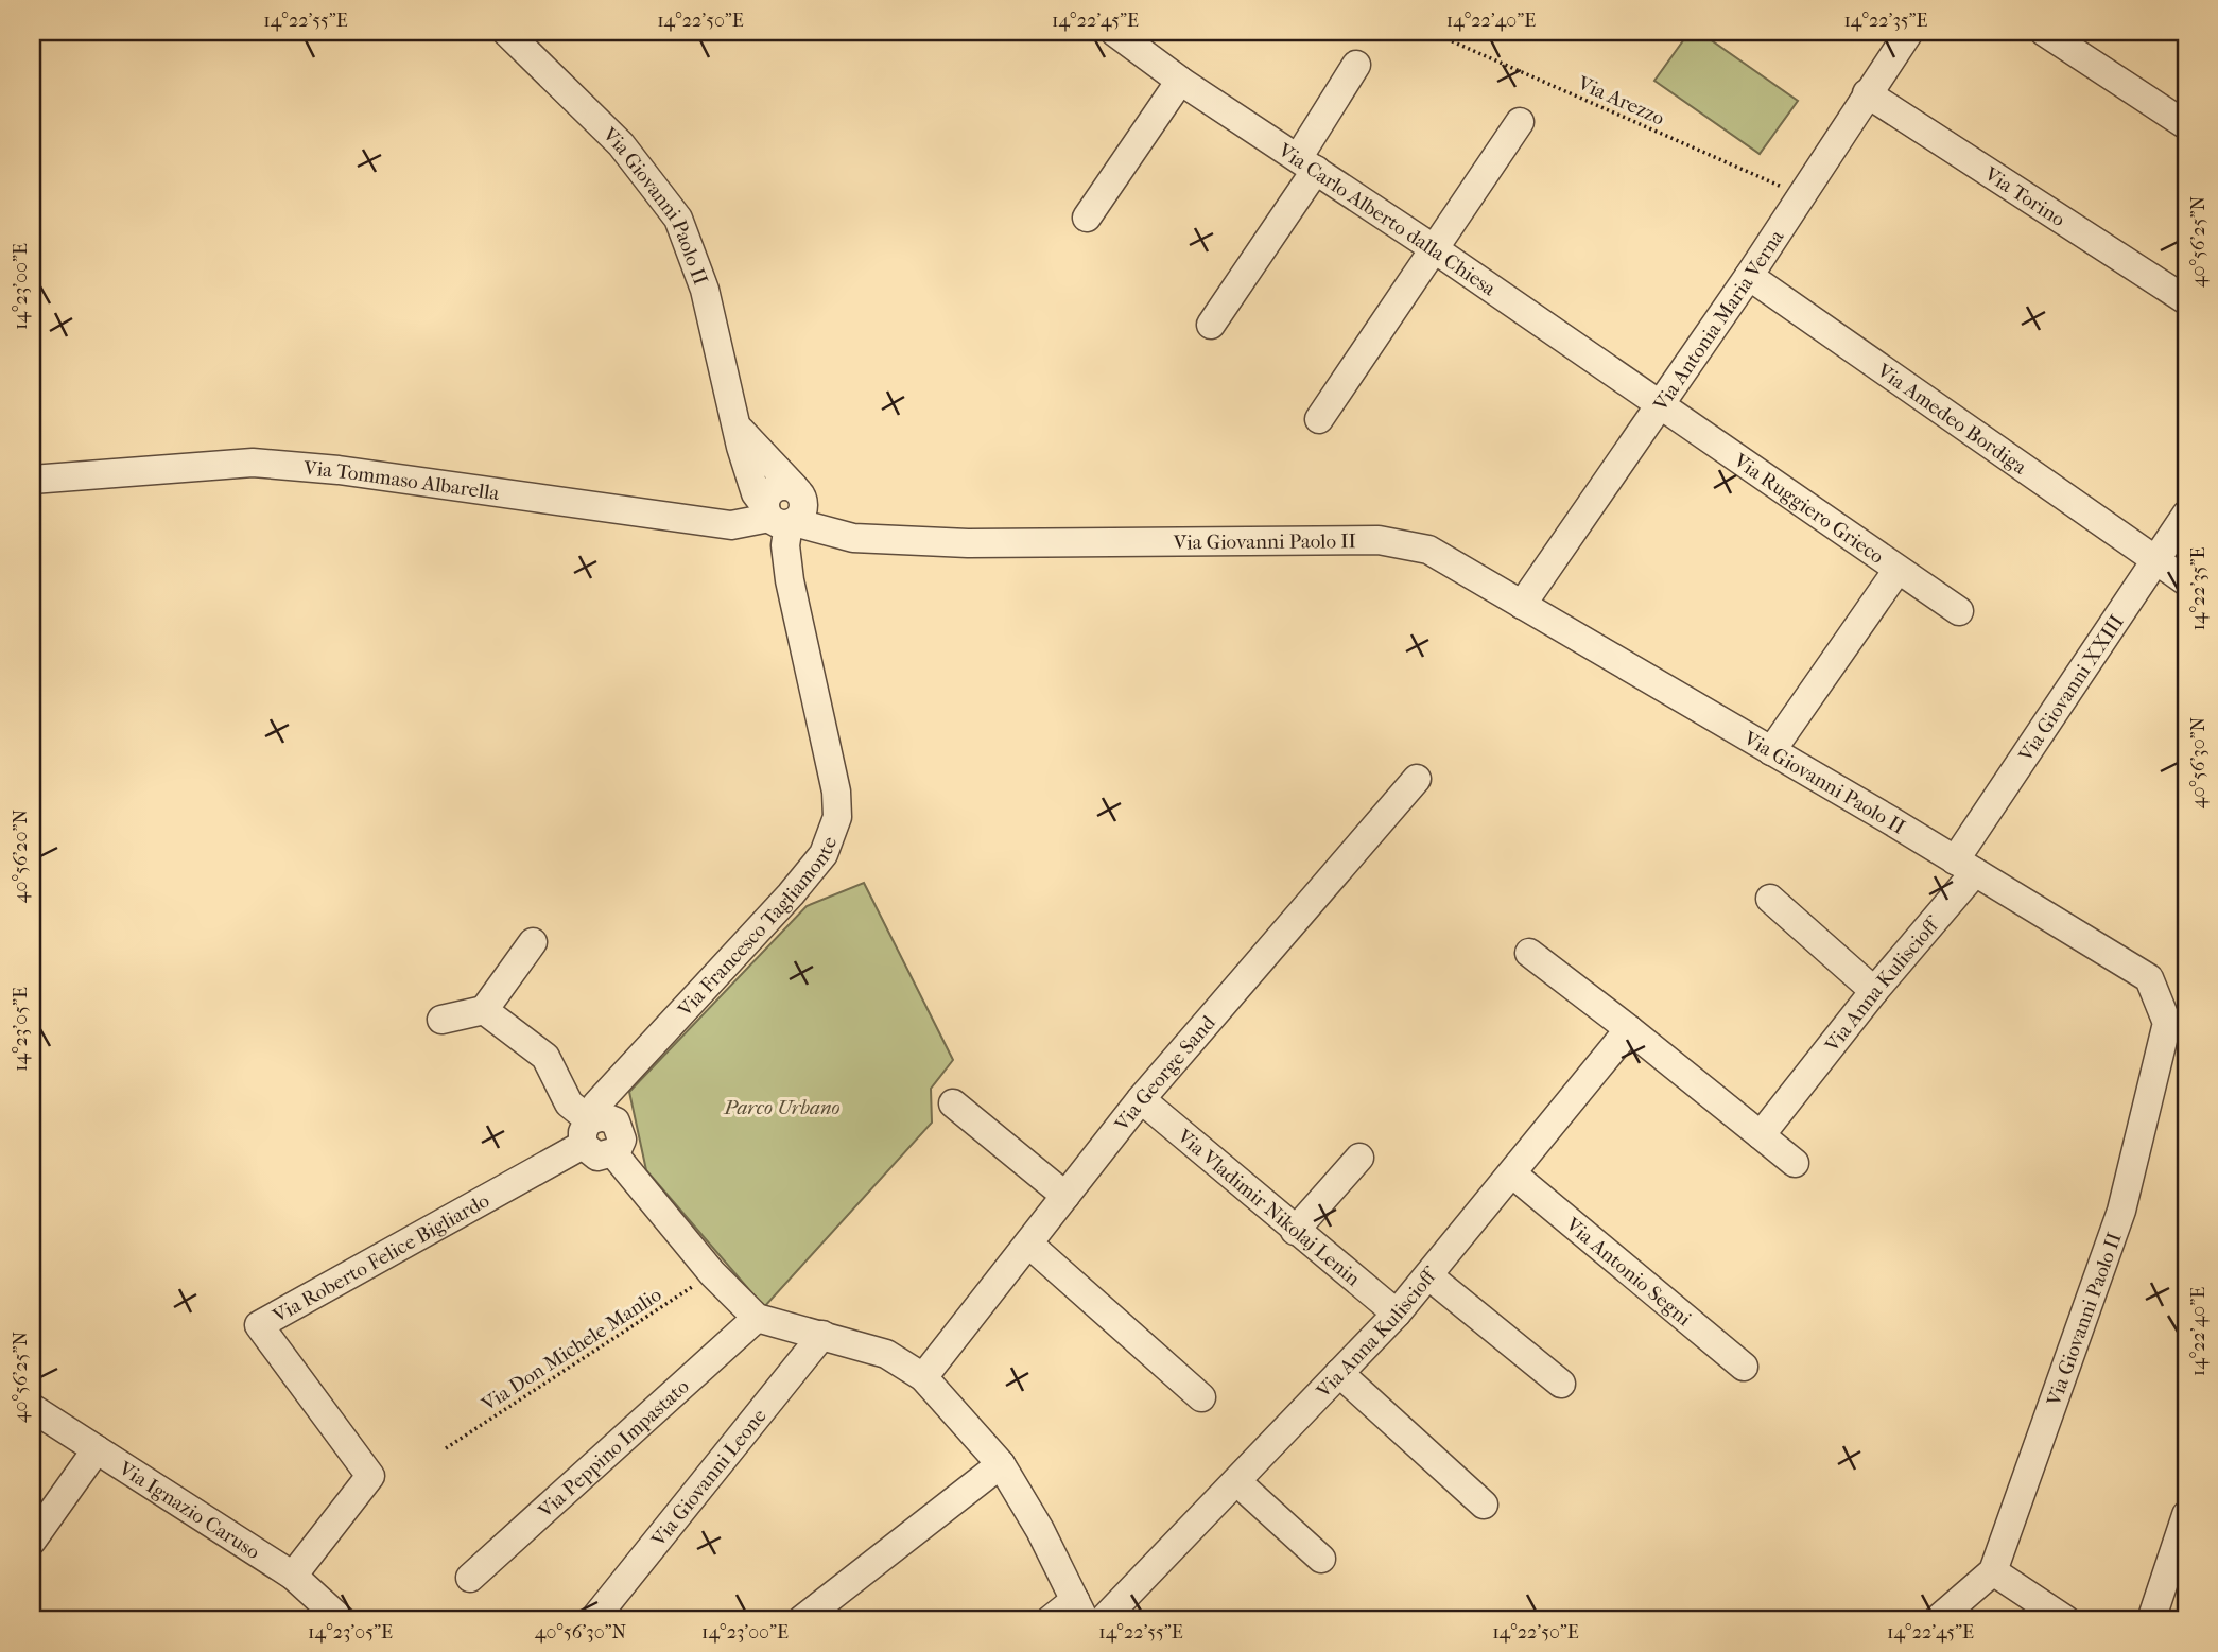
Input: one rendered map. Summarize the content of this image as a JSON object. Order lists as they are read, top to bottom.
{
  "streets": {
    "street": [
      "Via Torino",
      "Via Giovanni Paolo II",
      "Via Carlo Alberto dalla Chiesa",
      "Via Antonia Maria Verna",
      "Via Amedeo Bordiga",
      "Via Tommaso Albarella",
      "Via Ruggiero Grieco",
      "Via Giovanni XXIII",
      "Via Francesco Tagliamonte",
      "Via Anna Kuliscioff",
      "Via George Sand",
      "Via Vladimir Nikolaj Lenin",
      "Via Roberto Felice Bigliardo",
      "Via Antonio Segni",
      "Via Peppino Impastato",
      "Via Giovanni Leone",
      "Via Ignazio Caruso"
    ],
    "path": ["Via Arezzo", "Via Don Michele Manlio"]
  },
  "crossings": [
    ["Via Arezzo", "Via Antonia Maria Verna"],
    ["Via Torino", "Via Antonia Maria Verna"],
    ["Via Giovanni Paolo II", "Via Antonia Maria Verna"],
    ["Via Giovanni Paolo II", "Via Tommaso Albarella"],
    ["Via Giovanni Paolo II", "Via Giovanni XXIII"],
    ["Via Giovanni Paolo II", "Via Francesco Tagliamonte"],
    ["Via Giovanni Paolo II", "Via Anna Kuliscioff"],
    ["Via Carlo Alberto dalla Chiesa", "Via Antonia Maria Verna"],
    ["Via Carlo Alberto dalla Chiesa", "Via Ruggiero Grieco"],
    ["Via Antonia Maria Verna", "Via Amedeo Bordiga"],
    ["Via Antonia Maria Verna", "Via Ruggiero Grieco"],
    ["Via Amedeo Bordiga", "Via Giovanni XXIII"],
    ["Via Tommaso Albarella", "Via Francesco Tagliamonte"],
    ["Via Giovanni XXIII", "Via Anna Kuliscioff"],
    ["Via Francesco Tagliamonte", "Via Roberto Felice Bigliardo"],
    ["Via Anna Kuliscioff", "Via Vladimir Nikolaj Lenin"],
    ["Via Anna Kuliscioff", "Via Antonio Segni"],
    ["Via George Sand", "Via Vladimir Nikolaj Lenin"],
    ["Via Roberto Felice Bigliardo", "Via Ignazio Caruso"]
  ],
  "parks": ["Parco Urbano"],
  "coordinates": [
    "14°22'55\"E",
    "14°22'50\"E",
    "14°22'45\"E",
    "14°22'40\"E",
    "14°22'35\"E",
    "40°56'25\"N",
    "14°23'00\"E",
    "40°56'30\"N",
    "40°56'20\"N",
    "14°23'05\"E"
  ]
}
